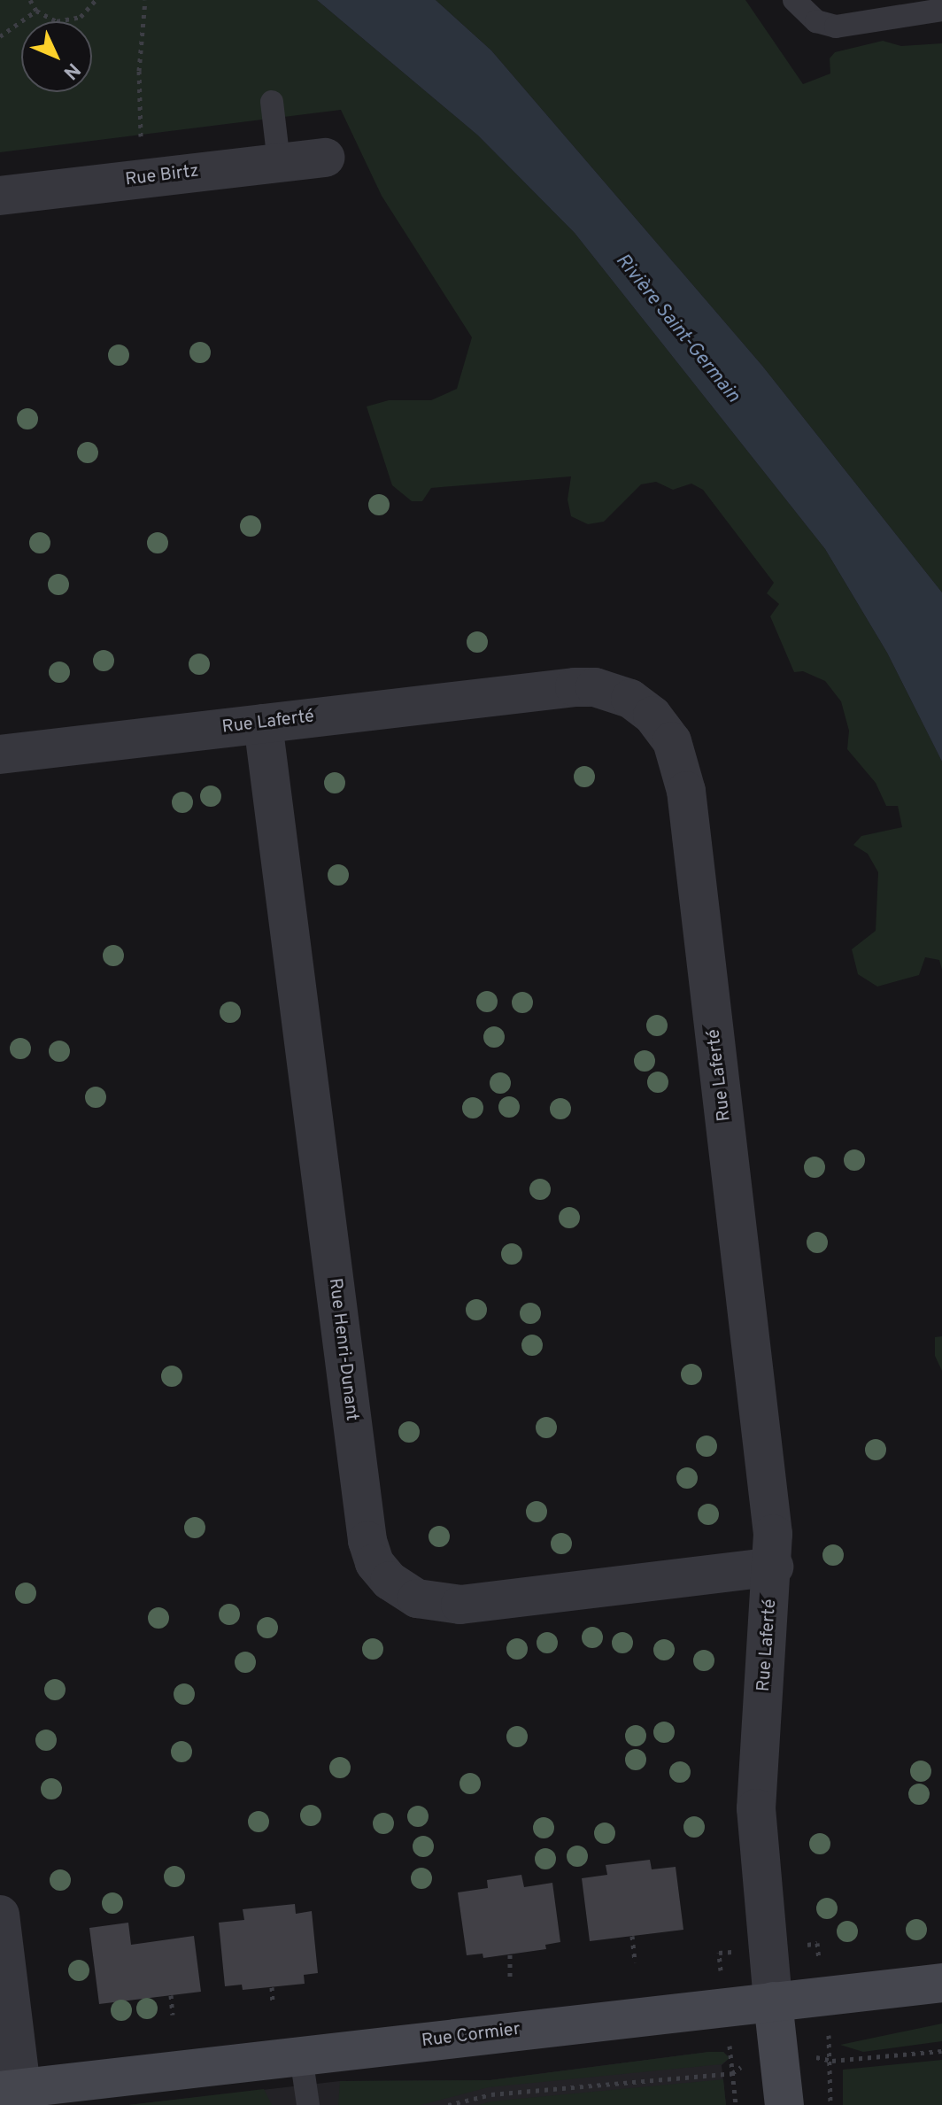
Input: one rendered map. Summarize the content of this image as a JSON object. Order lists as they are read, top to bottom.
{
  "streets": {
    "street": [
      "Rue Birtz",
      "Rue Laferté",
      "Rue Henri-Dunant",
      "Rue Cormier"
    ]
  },
  "crossings": [
    ["Rue Laferté", "Rue Henri-Dunant"],
    ["Rue Laferté", "Rue Cormier"]
  ],
  "water": ["Rivière Saint-Germain"],
  "north": "bottom right"
}
